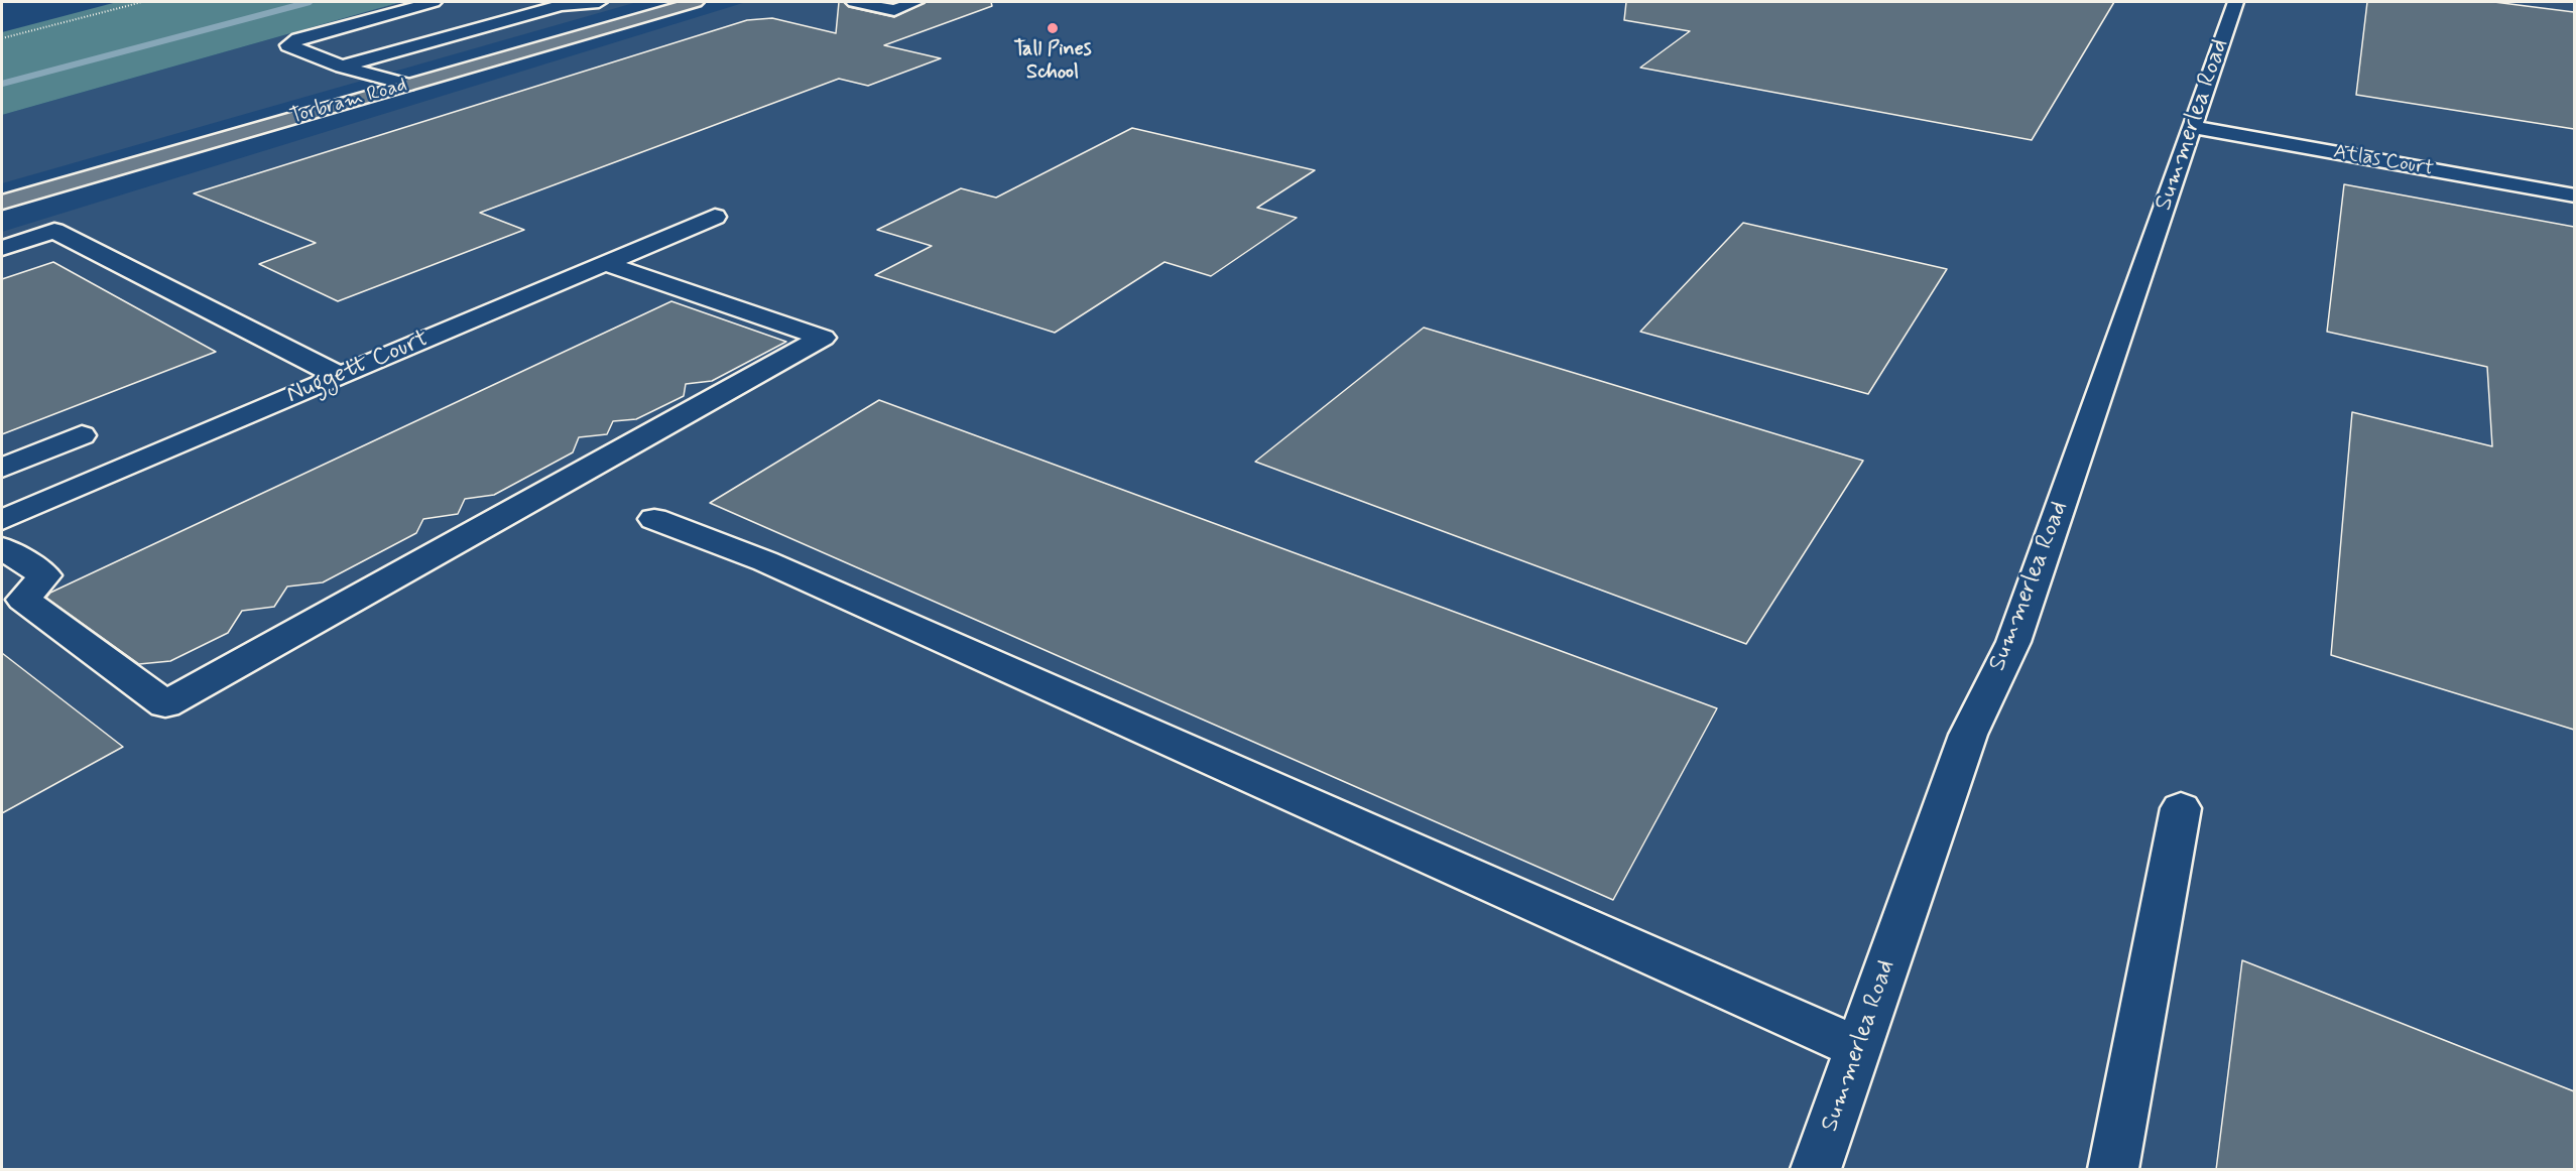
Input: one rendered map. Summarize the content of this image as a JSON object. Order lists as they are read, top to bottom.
{
  "streets": {
    "main road": ["Torbram Road"],
    "street": ["Summerlea Road", "Atlas Court", "Nuggett Court"]
  },
  "crossings": [
    ["Summerlea Road", "Atlas Court"]
  ],
  "places": ["Tall Pines School"]
}
